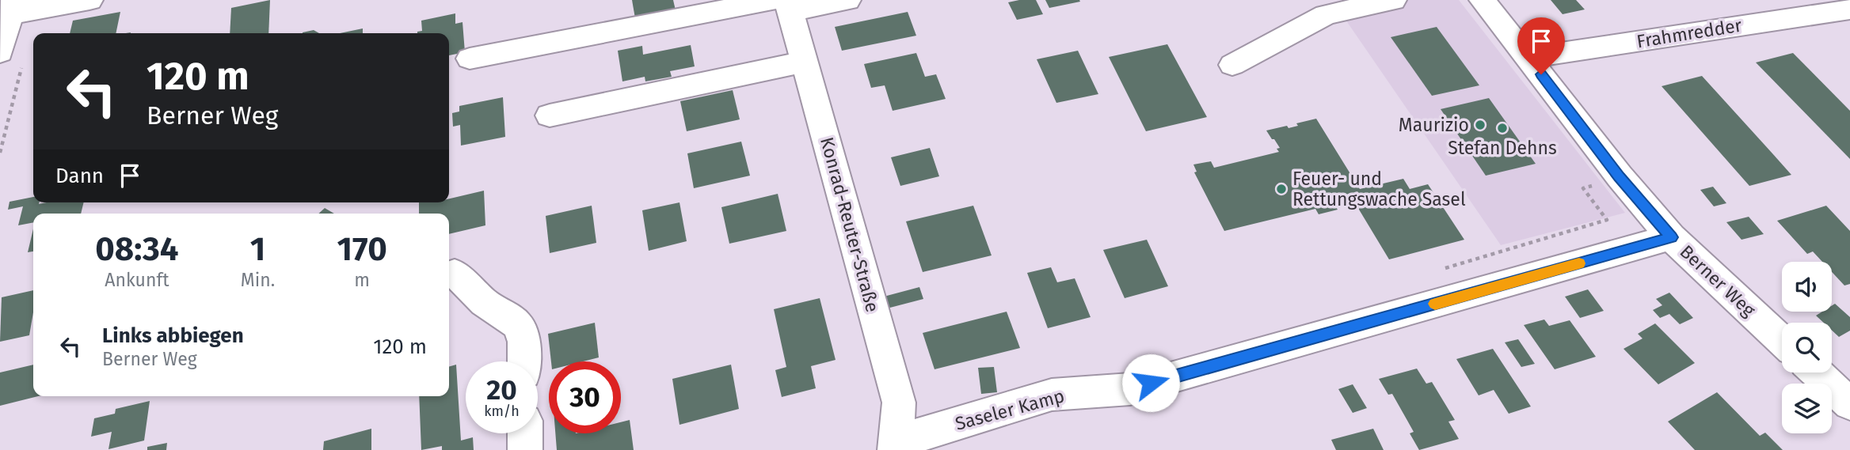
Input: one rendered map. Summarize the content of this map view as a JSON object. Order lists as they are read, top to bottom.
{
  "streets": {
    "street": [
      "Frahmredder",
      "Konrad-Reuter-Straße",
      "Berner Weg",
      "Saseler Kamp"
    ]
  },
  "crossings": [
    ["Frahmredder", "Berner Weg"],
    ["Berner Weg", "Saseler Kamp"]
  ],
  "places": ["Maurizio", "Stefan Dehns", "Feuer- und Rettungswache Sasel"],
  "page": {
    "turn": ["120 m", "Berner Weg"],
    "then": "Dann",
    "eta": [
      "08:34",
      "Ankunft",
      "1",
      "Min.",
      "170",
      "m"
    ],
    "list": [
      {
        "name": "Links abbiegen",
        "note": "Berner Weg",
        "value": "120 m"
      }
    ],
    "speed": "20 km/h",
    "limit": "30"
  }
}
